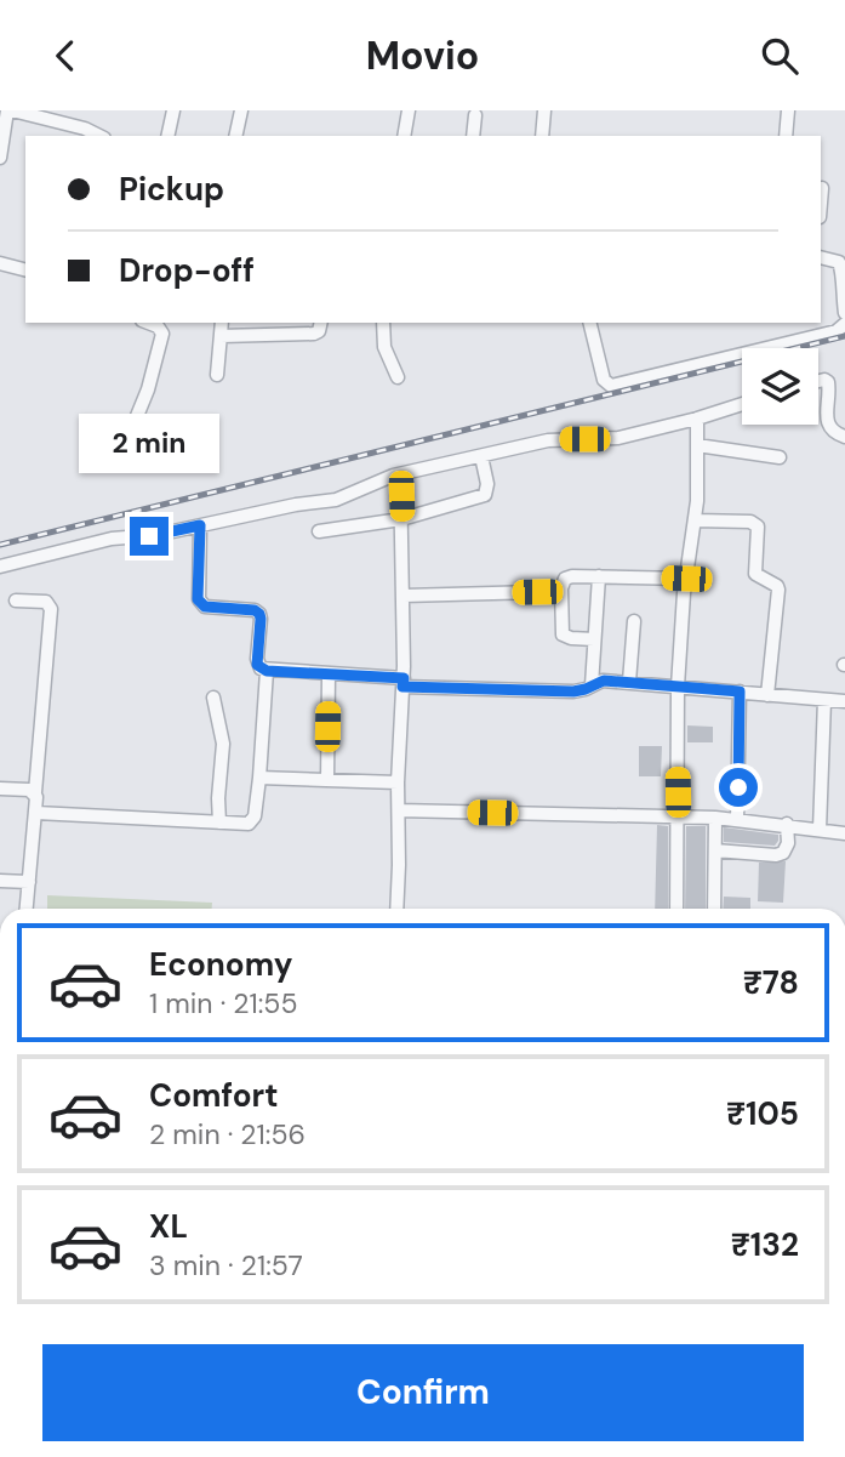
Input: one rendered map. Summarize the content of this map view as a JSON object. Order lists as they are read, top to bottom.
{
  "page": {
    "header": "Movio",
    "banner": ["Pickup", "Drop-off"],
    "bubble": "2 min",
    "list": [
      {
        "name": "Economy",
        "note": "1 min · 21:55",
        "value": "₹78"
      },
      {
        "name": "Comfort",
        "note": "2 min · 21:56",
        "value": "₹105"
      },
      {
        "name": "XL",
        "note": "3 min · 21:57",
        "value": "₹132"
      }
    ],
    "buttons": "Confirm"
  }
}
